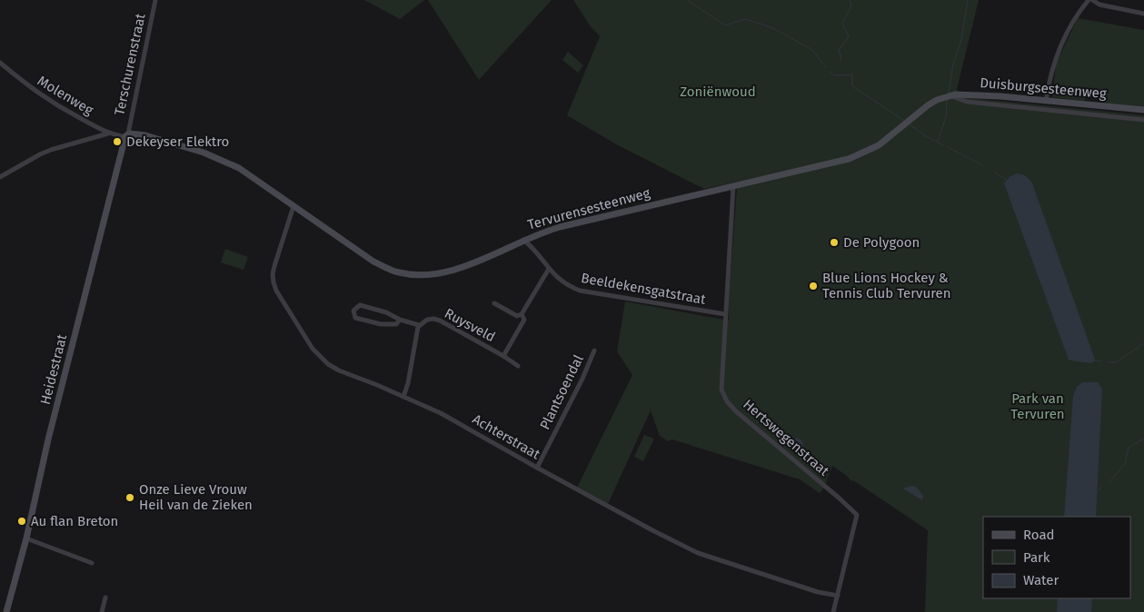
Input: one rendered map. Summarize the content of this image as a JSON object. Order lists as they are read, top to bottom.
{
  "streets": {
    "street": [
      "Terschurenstraat",
      "Duisburgsesteenweg",
      "Molenweg",
      "Tervurensesteenweg",
      "Beeldekensgatstraat",
      "Ruysveld",
      "Heidestraat",
      "Plantsoendal",
      "Achterstraat",
      "Hertswegenstraat"
    ]
  },
  "crossings": [
    ["Terschurenstraat", "Molenweg"],
    ["Terschurenstraat", "Tervurensesteenweg"],
    ["Terschurenstraat", "Heidestraat"],
    ["Duisburgsesteenweg", "Tervurensesteenweg"],
    ["Molenweg", "Tervurensesteenweg"],
    ["Molenweg", "Heidestraat"],
    ["Tervurensesteenweg", "Beeldekensgatstraat"],
    ["Tervurensesteenweg", "Heidestraat"],
    ["Tervurensesteenweg", "Achterstraat"],
    ["Tervurensesteenweg", "Hertswegenstraat"],
    ["Beeldekensgatstraat", "Ruysveld"],
    ["Beeldekensgatstraat", "Hertswegenstraat"],
    ["Plantsoendal", "Achterstraat"],
    ["Achterstraat", "Hertswegenstraat"]
  ],
  "parks": ["Zoniënwoud", "Park van Tervuren"],
  "places": [
    "Dekeyser Elektro",
    "De Polygoon",
    "Blue Lions Hockey & Tennis Club Tervuren",
    "Onze Lieve Vrouw Heil van de Zieken",
    "Au flan Breton"
  ],
  "legend": ["Road", "Park", "Water"]
}
